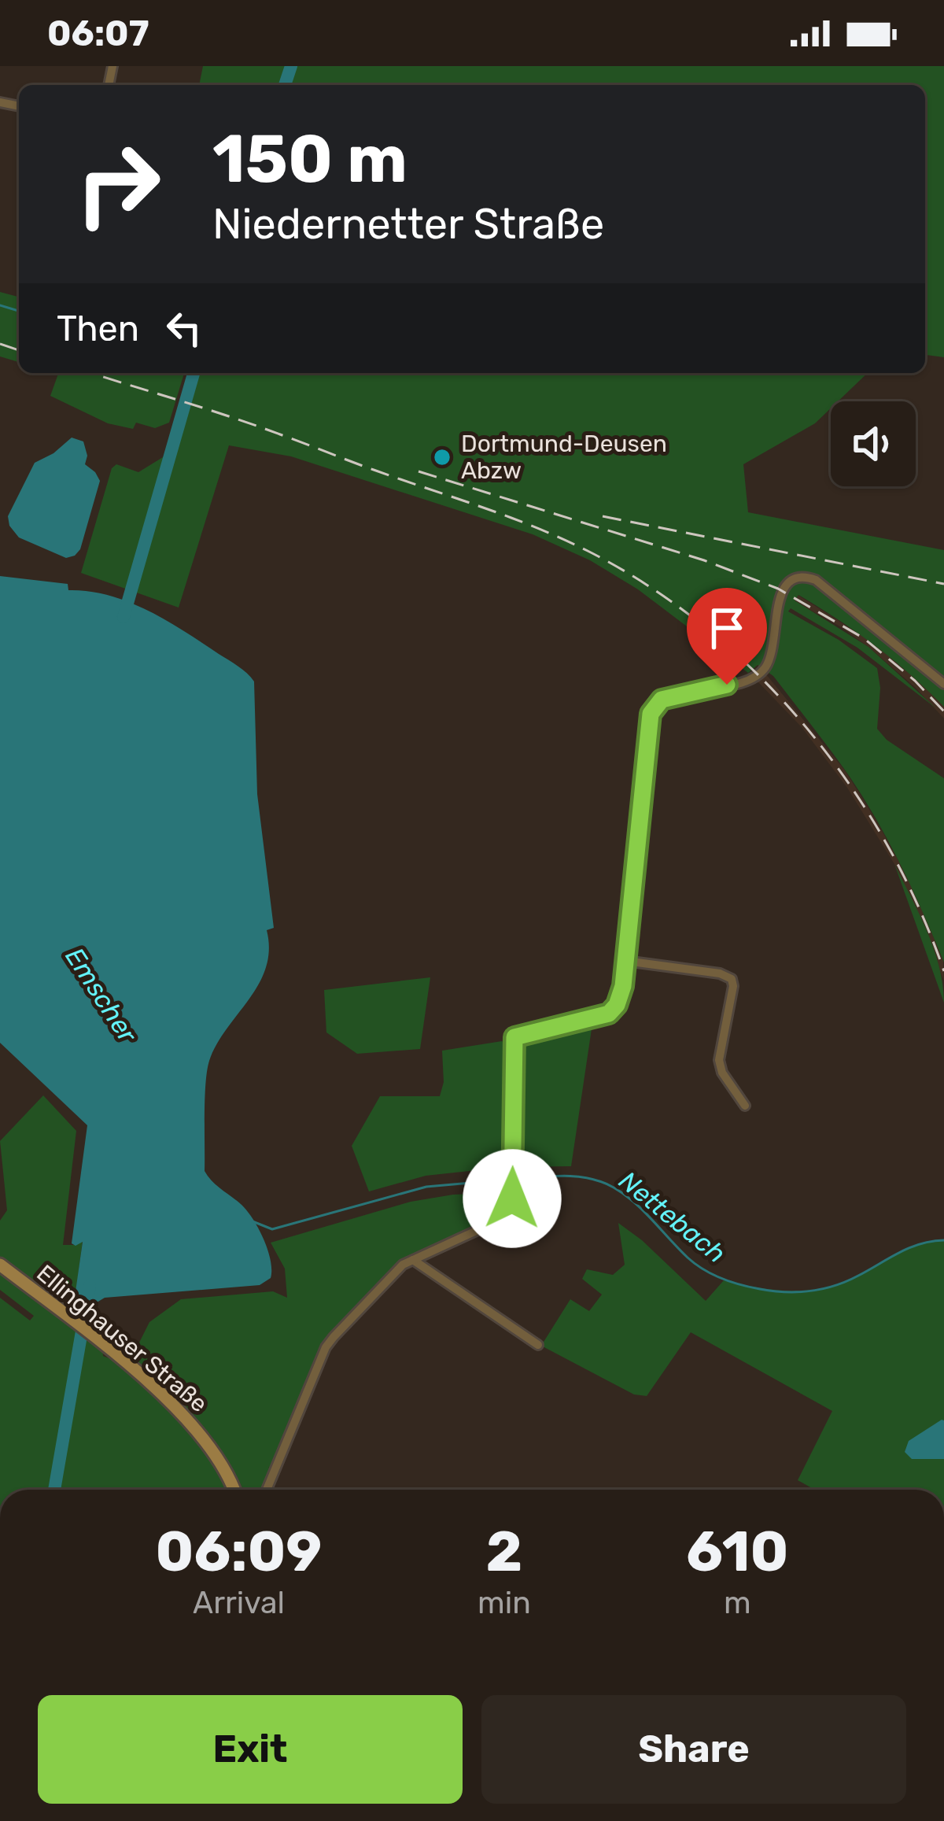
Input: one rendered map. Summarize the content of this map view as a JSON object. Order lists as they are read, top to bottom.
{
  "streets": {
    "main road": ["Ellinghauser Straße"]
  },
  "water": ["Emscher", "Nettebach"],
  "places": ["Dortmund-Deusen Abzw"],
  "page": {
    "status": "06:07",
    "turn": ["150 m", "Niedernetter Straße"],
    "then": "Then",
    "eta": [
      "06:09",
      "Arrival",
      "2",
      "min",
      "610",
      "m"
    ],
    "buttons": ["Exit", "Share"]
  }
}
